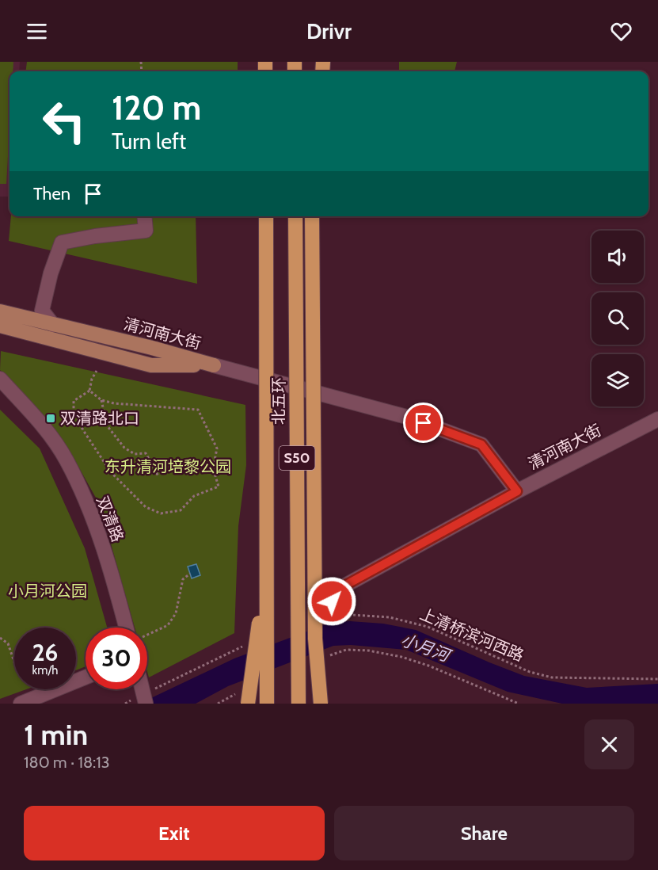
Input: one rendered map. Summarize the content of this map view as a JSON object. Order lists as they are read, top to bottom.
{
  "streets": {
    "highway": ["北五环", "S50"],
    "main road": ["清河南大街"],
    "street": ["双清路"],
    "path": ["上清桥滨河西路"]
  },
  "crossings": [
    ["清河南大街", "上清桥滨河西路"]
  ],
  "water": ["小月河"],
  "parks": ["东升清河培黎公园", "小月河公园"],
  "places": {
    "transit": ["双清路北口"]
  },
  "page": {
    "header": "Drivr",
    "turn": ["120 m", "Turn left"],
    "then": "Then",
    "speed": "26 km/h",
    "limit": "30",
    "heading": ["1 min", "180 m · 18:13"],
    "buttons": ["Exit", "Share"]
  }
}
